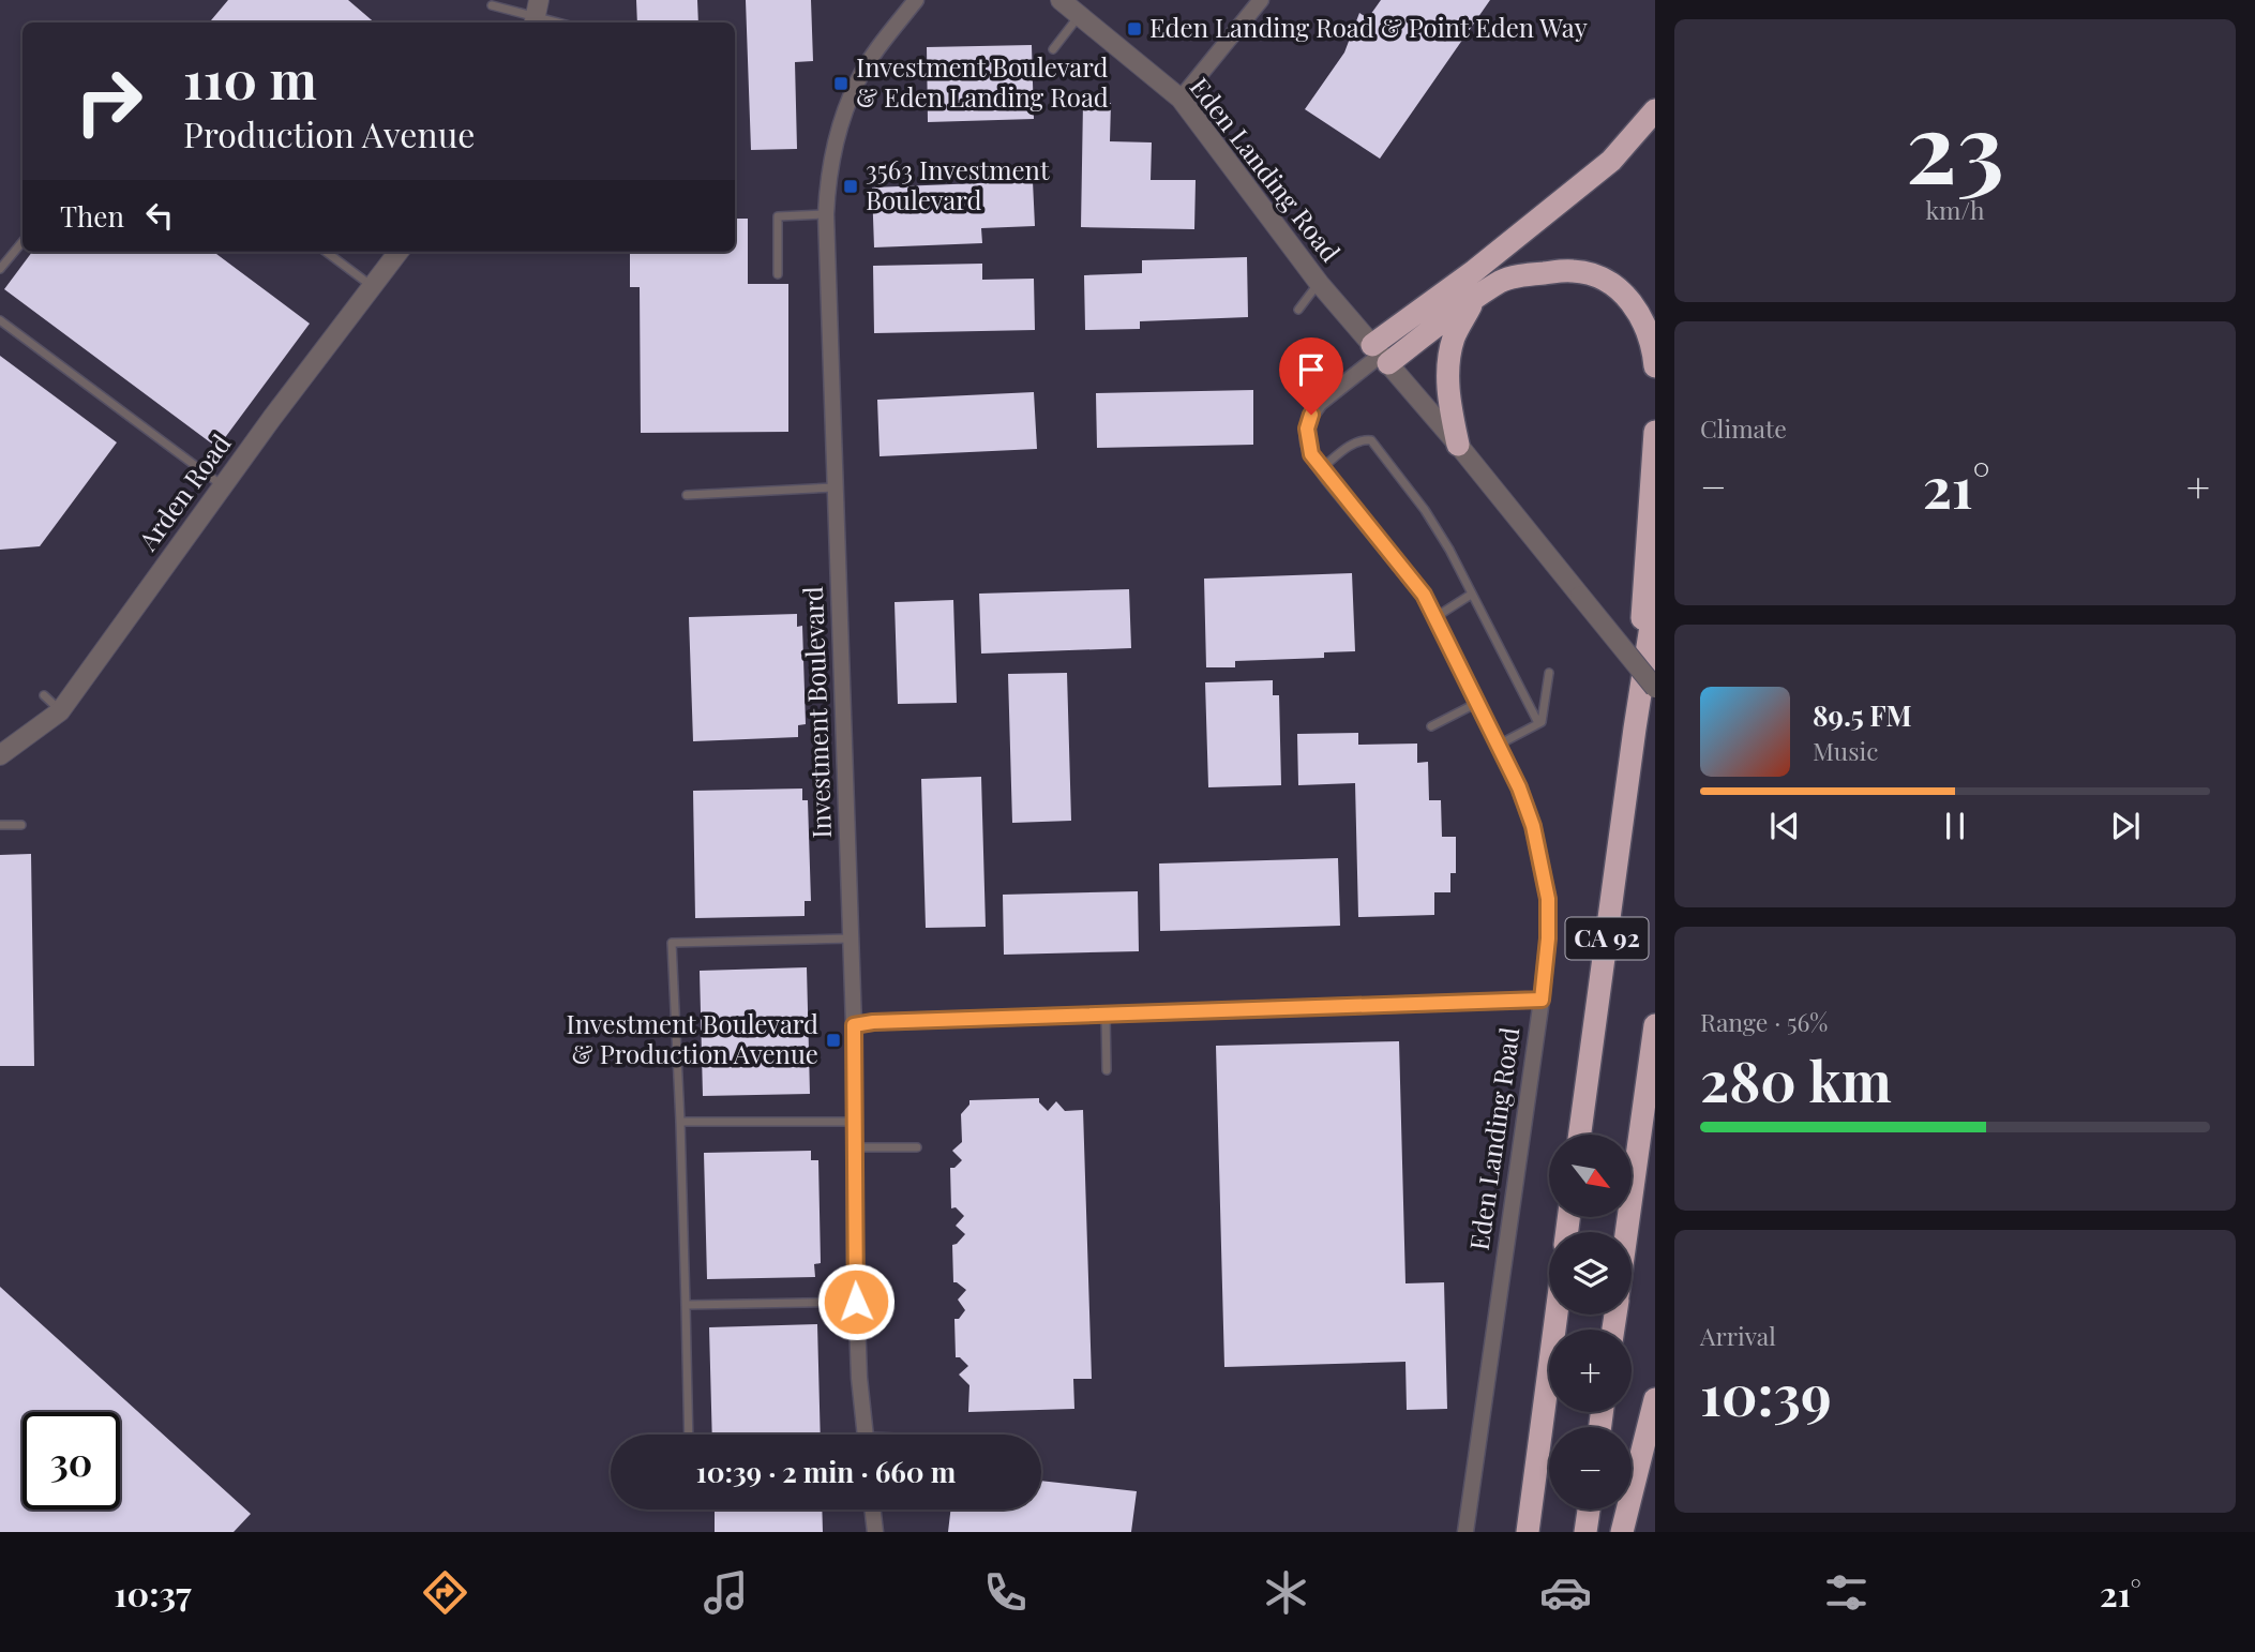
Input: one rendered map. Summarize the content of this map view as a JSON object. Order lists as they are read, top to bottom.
{
  "streets": {
    "highway": ["CA 92"],
    "street": ["Eden Landing Road", "Arden Road", "Investment Boulevard"]
  },
  "places": {
    "transit": [
      "Eden Landing Road & Point Eden Way",
      "Investment Boulevard & Eden Landing Road",
      "3563 Investment Boulevard",
      "Investment Boulevard & Production Avenue"
    ]
  },
  "north": "bottom right",
  "page": {
    "tile": [
      ["23", "km/h"],
      "Climate",
      ["Range · 56%", "280 km"],
      ["Arrival", "10:39"]
    ],
    "turn": ["110 m", "Production Avenue"],
    "then": "Then",
    "heat": ["−", "21°", "+"],
    "song": ["89.5 FM", "Music"],
    "map_buttons": ["+", "−"],
    "limit": "30",
    "trip": "10:39 · 2 min · 660 m",
    "tabs": ["10:37", "21°"]
  }
}
